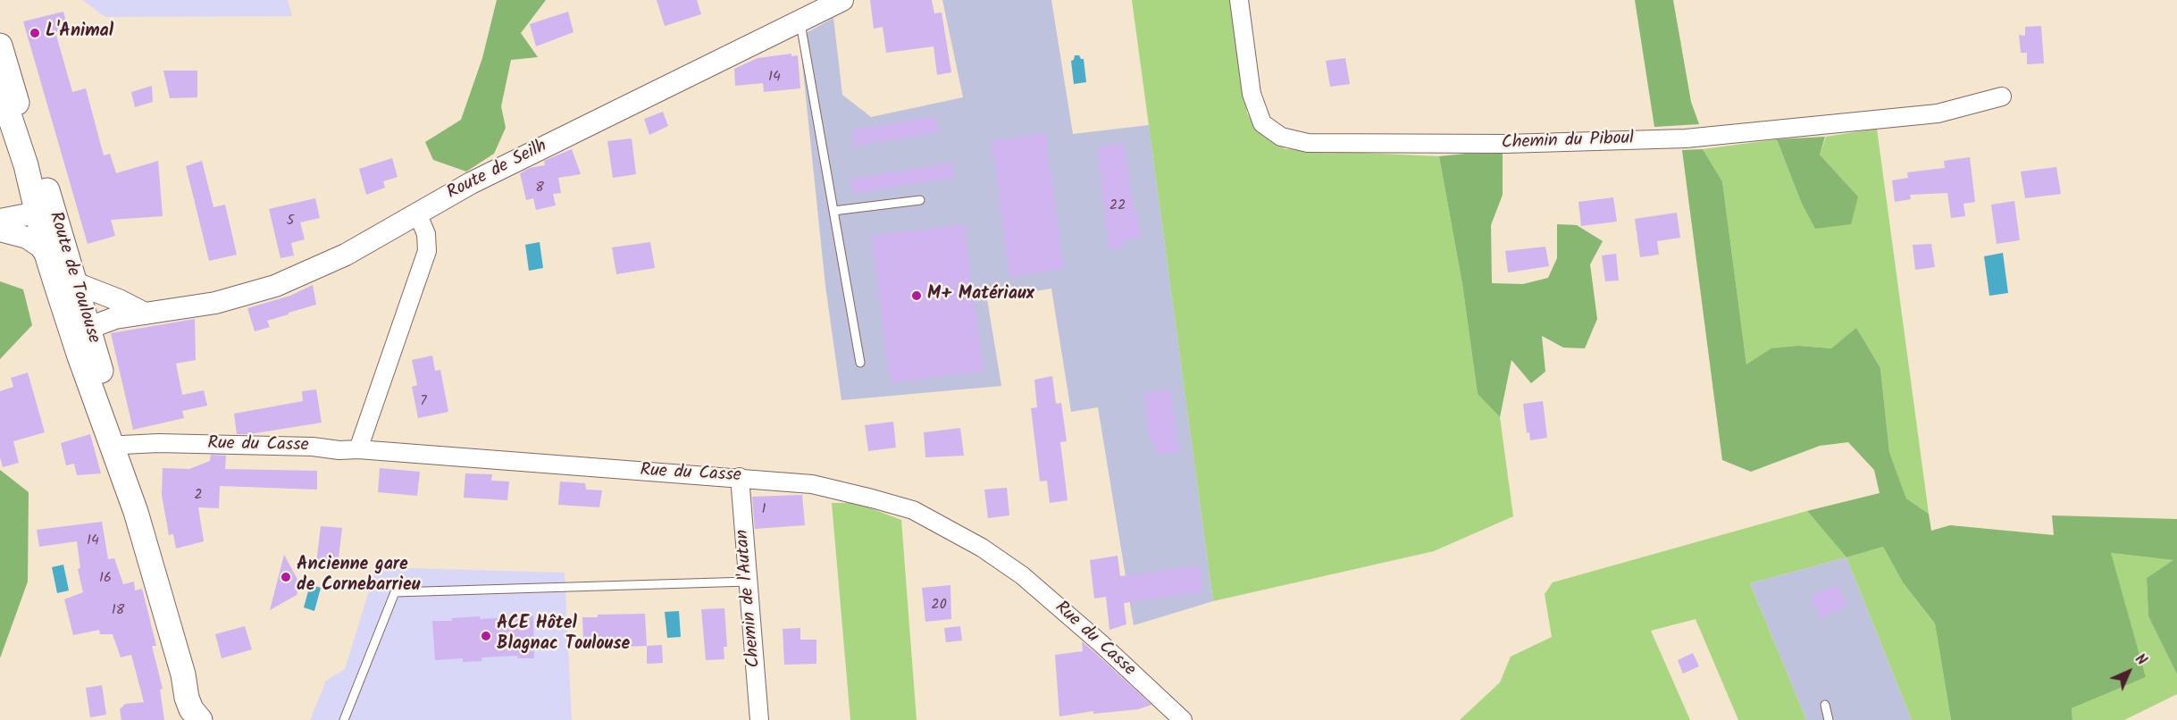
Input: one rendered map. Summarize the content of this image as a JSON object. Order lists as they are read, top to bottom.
{
  "streets": {
    "main road": ["Route de Toulouse"],
    "street": [
      "Chemin du Piboul",
      "Route de Seilh",
      "Rue du Casse",
      "Chemin de l'Autan"
    ]
  },
  "crossings": [
    ["Route de Seilh", "Route de Toulouse"],
    ["Route de Toulouse", "Rue du Casse"],
    ["Rue du Casse", "Chemin de l'Autan"]
  ],
  "places": [
    "L'Animal",
    "M+ Matériaux",
    "Ancienne gare de Cornebarrieu",
    "ACE Hôtel Blagnac Toulouse"
  ],
  "house_numbers": [
    "14",
    "8",
    "22",
    "5",
    "7",
    "2",
    "1",
    "14",
    "16",
    "20",
    "18"
  ],
  "north": "top right"
}
